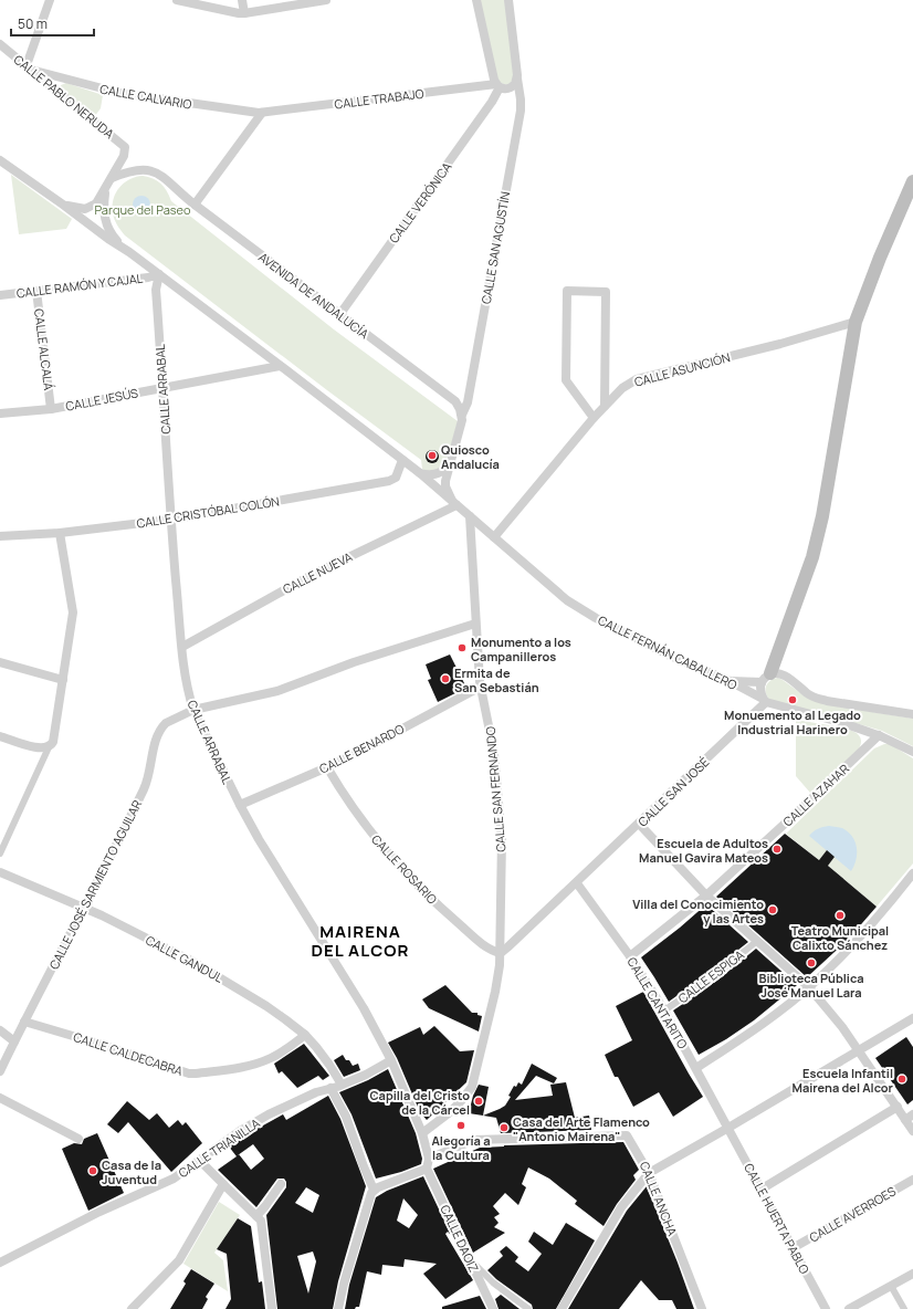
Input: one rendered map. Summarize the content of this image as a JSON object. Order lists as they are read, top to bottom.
{
  "streets": {
    "street": [
      "CALLE PABLO NERUDA",
      "CALLE CALVARIO",
      "CALLE TRABAJO",
      "CALLE VERÓNICA",
      "CALLE SAN AGUSTÍN",
      "CALLE RAMÓN Y CAJAL",
      "AVENIDA DE ANDALUCÍA",
      "CALLE ALCALÁ",
      "CALLE ASUNCIÓN",
      "CALLE ARRABAL",
      "CALLE JESÚS",
      "CALLE CRISTÓBAL COLÓN",
      "CALLE NUEVA",
      "CALLE FERNÁN CABALLERO",
      "CALLE BENARDO",
      "CALLE SAN FERNANDO",
      "CALLE SAN JOSÉ",
      "CALLE AZAHAR",
      "CALLE ROSARIO",
      "CALLE JOSÉ SARMIENTO AGUILAR",
      "CALLE GANDUL",
      "CALLE ESPIGA",
      "CALLE CANTARITO",
      "CALLE CALDECABRA",
      "CALLE TRIANILLA",
      "CALLE ANCHA",
      "CALLE AVERROES",
      "CALLE HUERTA PABLO",
      "CALLE DAOIZ"
    ]
  },
  "crossings": [
    ["CALLE PABLO NERUDA", "CALLE CALVARIO"],
    ["CALLE PABLO NERUDA", "AVENIDA DE ANDALUCÍA"],
    ["CALLE CALVARIO", "CALLE TRABAJO"],
    ["CALLE TRABAJO", "CALLE VERÓNICA"],
    ["CALLE TRABAJO", "CALLE SAN AGUSTÍN"],
    ["CALLE VERÓNICA", "AVENIDA DE ANDALUCÍA"],
    ["CALLE SAN AGUSTÍN", "AVENIDA DE ANDALUCÍA"],
    ["CALLE RAMÓN Y CAJAL", "CALLE ALCALÁ"],
    ["CALLE RAMÓN Y CAJAL", "CALLE ARRABAL"],
    ["CALLE ALCALÁ", "CALLE JESÚS"],
    ["CALLE ASUNCIÓN", "CALLE FERNÁN CABALLERO"],
    ["CALLE ARRABAL", "CALLE JESÚS"],
    ["CALLE ARRABAL", "CALLE CRISTÓBAL COLÓN"],
    ["CALLE ARRABAL", "CALLE NUEVA"],
    ["CALLE ARRABAL", "CALLE BENARDO"],
    ["CALLE ARRABAL", "CALLE SAN FERNANDO"],
    ["CALLE ARRABAL", "CALLE JOSÉ SARMIENTO AGUILAR"],
    ["CALLE ARRABAL", "CALLE TRIANILLA"],
    ["CALLE ARRABAL", "CALLE ANCHA"],
    ["CALLE NUEVA", "CALLE FERNÁN CABALLERO"],
    ["CALLE FERNÁN CABALLERO", "CALLE SAN FERNANDO"],
    ["CALLE FERNÁN CABALLERO", "CALLE SAN JOSÉ"],
    ["CALLE FERNÁN CABALLERO", "CALLE AZAHAR"],
    ["CALLE BENARDO", "CALLE SAN FERNANDO"],
    ["CALLE BENARDO", "CALLE ROSARIO"],
    ["CALLE SAN FERNANDO", "CALLE SAN JOSÉ"],
    ["CALLE SAN FERNANDO", "CALLE ROSARIO"],
    ["CALLE SAN FERNANDO", "CALLE JOSÉ SARMIENTO AGUILAR"],
    ["CALLE SAN JOSÉ", "CALLE ROSARIO"],
    ["CALLE SAN JOSÉ", "CALLE CANTARITO"],
    ["CALLE AZAHAR", "CALLE CANTARITO"],
    ["CALLE JOSÉ SARMIENTO AGUILAR", "CALLE GANDUL"],
    ["CALLE JOSÉ SARMIENTO AGUILAR", "CALLE CALDECABRA"],
    ["CALLE GANDUL", "CALLE CALDECABRA"],
    ["CALLE GANDUL", "CALLE TRIANILLA"],
    ["CALLE ESPIGA", "CALLE CANTARITO"],
    ["CALLE CANTARITO", "CALLE HUERTA PABLO"],
    ["CALLE AVERROES", "CALLE HUERTA PABLO"]
  ],
  "districts": ["MAIRENA DEL ALCOR"],
  "parks": ["Parque del Paseo"],
  "places": [
    "Quiosco Andalucía",
    "Monumento a los Campanilleros",
    "Ermita de San Sebastián",
    "Monuemento al Legado Industrial Harinero",
    "Escuela de Adultos Manuel Gavira Mateos",
    "Villa del Conocimiento y las Artes",
    "Teatro Municipal Calixto Sánchez",
    "Biblioteca Pública José Manuel Lara",
    "Escuela Infantil Mairena del Alcor",
    "Capilla del Cristo de la Cárcel",
    "Alegoría a la Cultura",
    "Casa del Arte Flamenco \"Antonio Mairena\"",
    "Casa de la Juventud"
  ],
  "scale_bar": "50 m"
}
